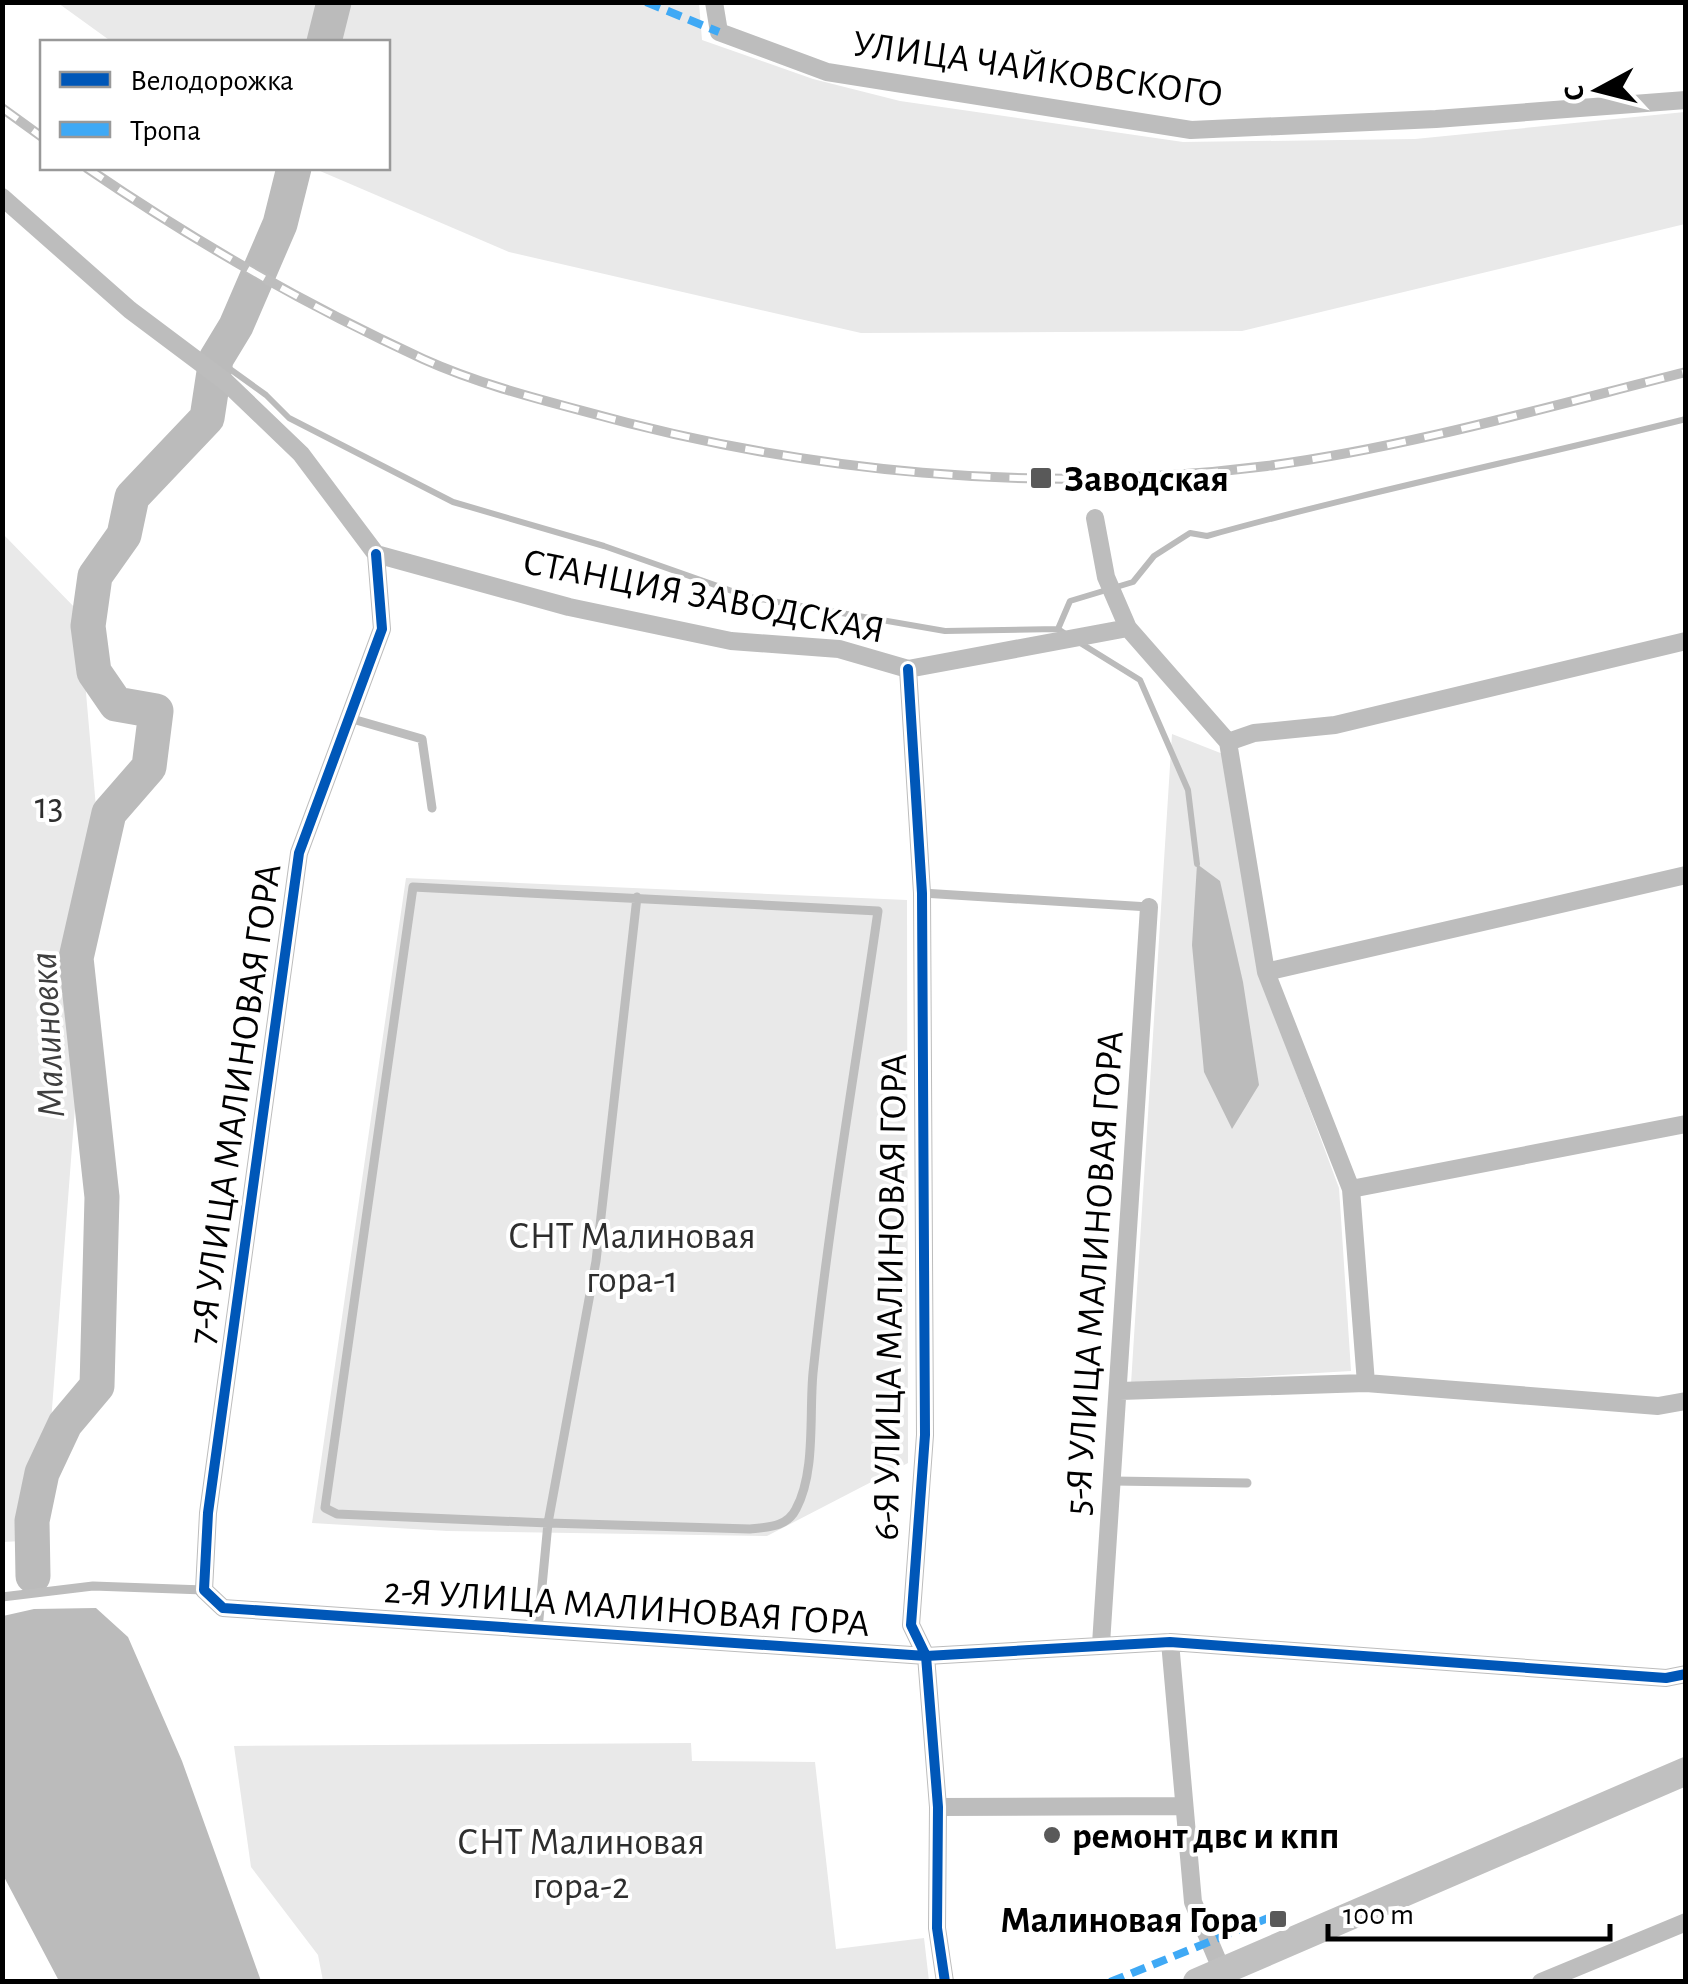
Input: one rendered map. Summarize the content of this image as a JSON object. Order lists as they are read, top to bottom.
{
  "streets": {
    "street": [
      "УЛИЦА ЧАЙКОВСКОГО",
      "СТАНЦИЯ ЗАВОДСКАЯ",
      "7-Я УЛИЦА МАЛИНОВАЯ ГОРА",
      "5-Я УЛИЦА МАЛИНОВАЯ ГОРА",
      "6-Я УЛИЦА МАЛИНОВАЯ ГОРА",
      "2-Я УЛИЦА МАЛИНОВАЯ ГОРА"
    ]
  },
  "crossings": [
    ["СТАНЦИЯ ЗАВОДСКАЯ", "7-Я УЛИЦА МАЛИНОВАЯ ГОРА"],
    ["СТАНЦИЯ ЗАВОДСКАЯ", "6-Я УЛИЦА МАЛИНОВАЯ ГОРА"],
    ["7-Я УЛИЦА МАЛИНОВАЯ ГОРА", "2-Я УЛИЦА МАЛИНОВАЯ ГОРА"],
    ["5-Я УЛИЦА МАЛИНОВАЯ ГОРА", "2-Я УЛИЦА МАЛИНОВАЯ ГОРА"],
    ["6-Я УЛИЦА МАЛИНОВАЯ ГОРА", "2-Я УЛИЦА МАЛИНОВАЯ ГОРА"]
  ],
  "water": ["Малиновка"],
  "parks": ["13", "СНТ Малиновая гора-1", "СНТ Малиновая гора-2"],
  "places": {
    "transit": ["Заводская", "Малиновая Гора"],
    "other": ["ремонт двс и кпп"]
  },
  "legend": ["Велодорожка", "Тропа"],
  "scale_bar": "100 m",
  "north": "left"
}
